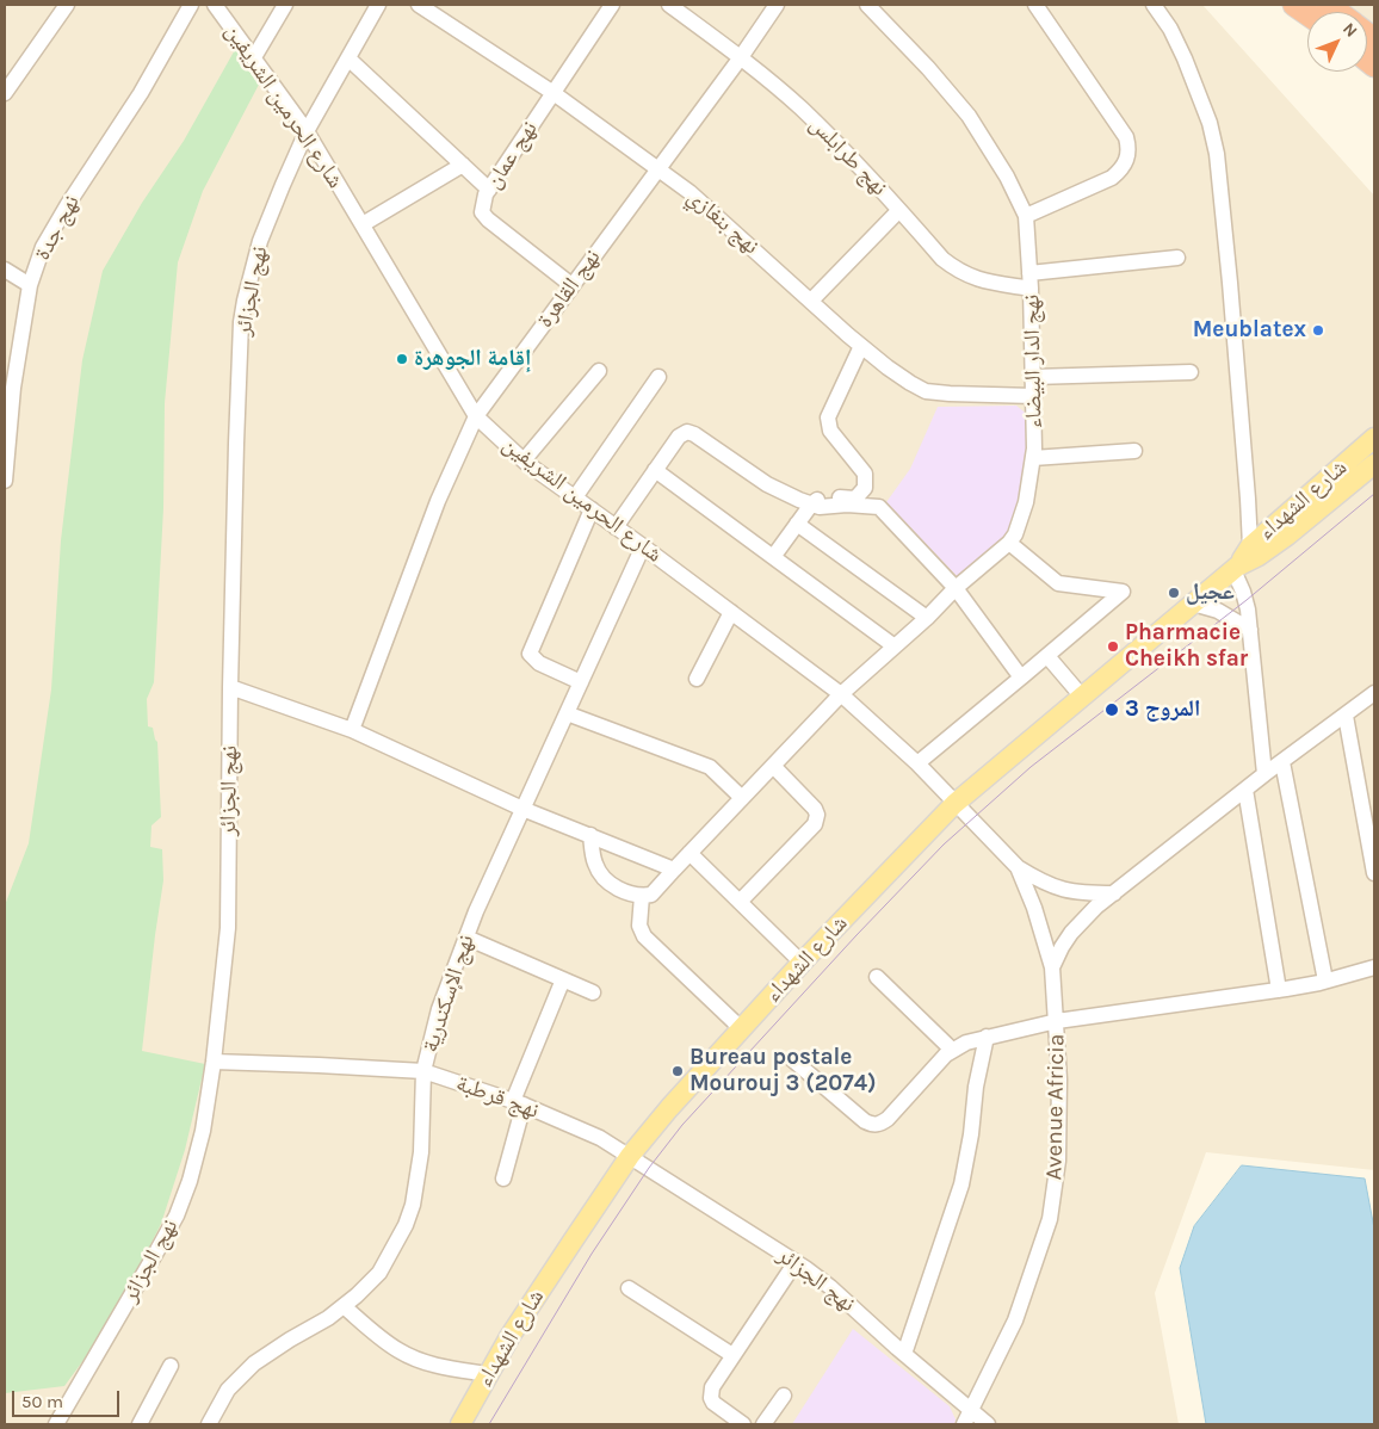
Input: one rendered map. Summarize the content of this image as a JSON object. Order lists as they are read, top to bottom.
{
  "streets": {
    "main road": ["شارع الشهداء"],
    "street": [
      "شارع الحرمين الشريفين",
      "نهج عمان",
      "نهج طرابلس",
      "نهج بنغازي",
      "نهج جدة",
      "نهج القاهرة",
      "نهج الجزائر",
      "نهج الدار البيضاء",
      "نهج الإسكندرية",
      "نهج قرطبة",
      "Avenue Africia"
    ]
  },
  "crossings": [
    ["شارع الحرمين الشريفين", "نهج القاهرة"],
    ["شارع الحرمين الشريفين", "نهج الجزائر"],
    ["شارع الحرمين الشريفين", "نهج الدار البيضاء"],
    ["شارع الحرمين الشريفين", "شارع الشهداء"],
    ["شارع الحرمين الشريفين", "نهج الإسكندرية"],
    ["شارع الحرمين الشريفين", "Avenue Africia"],
    ["نهج عمان", "نهج بنغازي"],
    ["نهج عمان", "نهج القاهرة"],
    ["نهج طرابلس", "نهج القاهرة"],
    ["نهج طرابلس", "نهج الدار البيضاء"],
    ["نهج بنغازي", "نهج القاهرة"],
    ["نهج بنغازي", "نهج الدار البيضاء"],
    ["نهج الجزائر", "شارع الشهداء"],
    ["نهج الجزائر", "نهج قرطبة"],
    ["نهج الجزائر", "Avenue Africia"],
    ["شارع الشهداء", "نهج قرطبة"],
    ["شارع الشهداء", "Avenue Africia"],
    ["نهج الإسكندرية", "نهج قرطبة"]
  ],
  "places": [
    "Meublatex",
    "إقامة الجوهرة",
    "عجيل",
    "Pharmacie Cheikh sfar",
    "المروج 3",
    "Bureau postale Mourouj 3 (2074)"
  ],
  "scale_bar": "50 m",
  "north": "top right"
}
